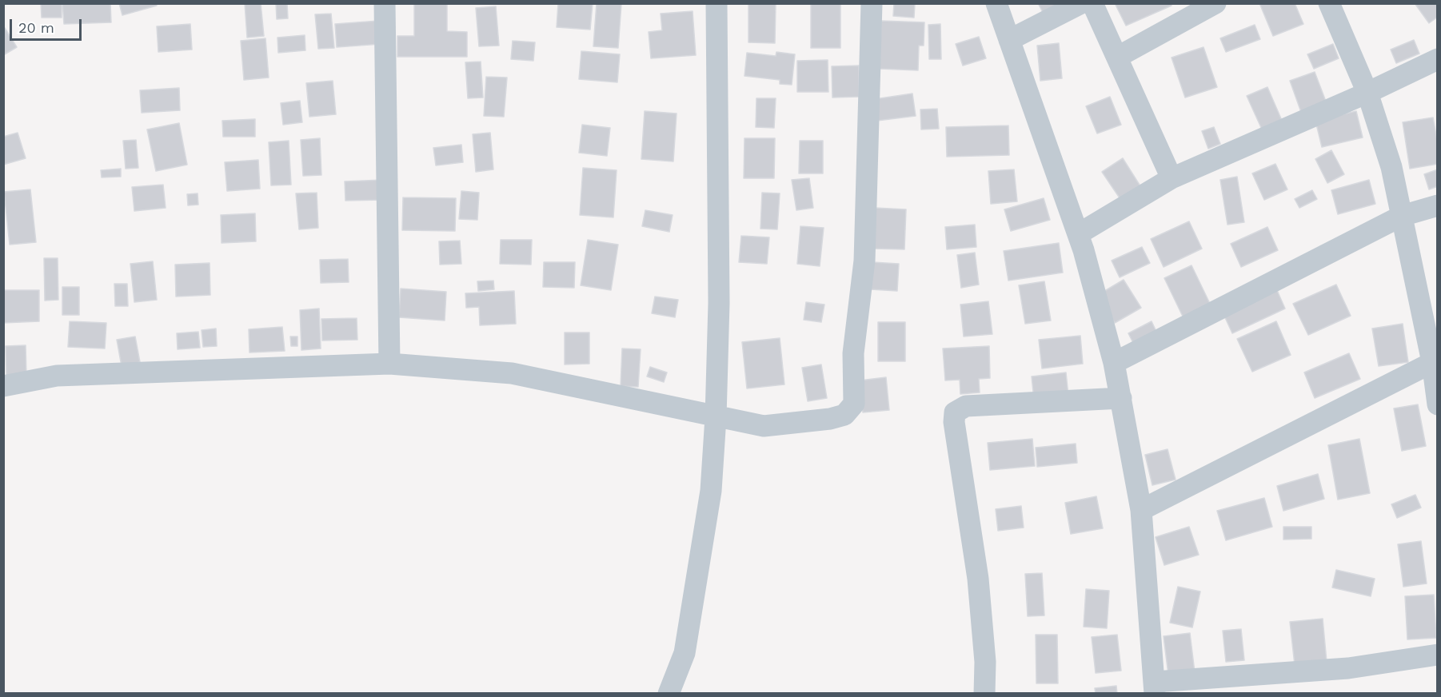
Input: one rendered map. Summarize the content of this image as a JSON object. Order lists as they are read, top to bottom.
{
  "scale_bar": "20 m"
}
